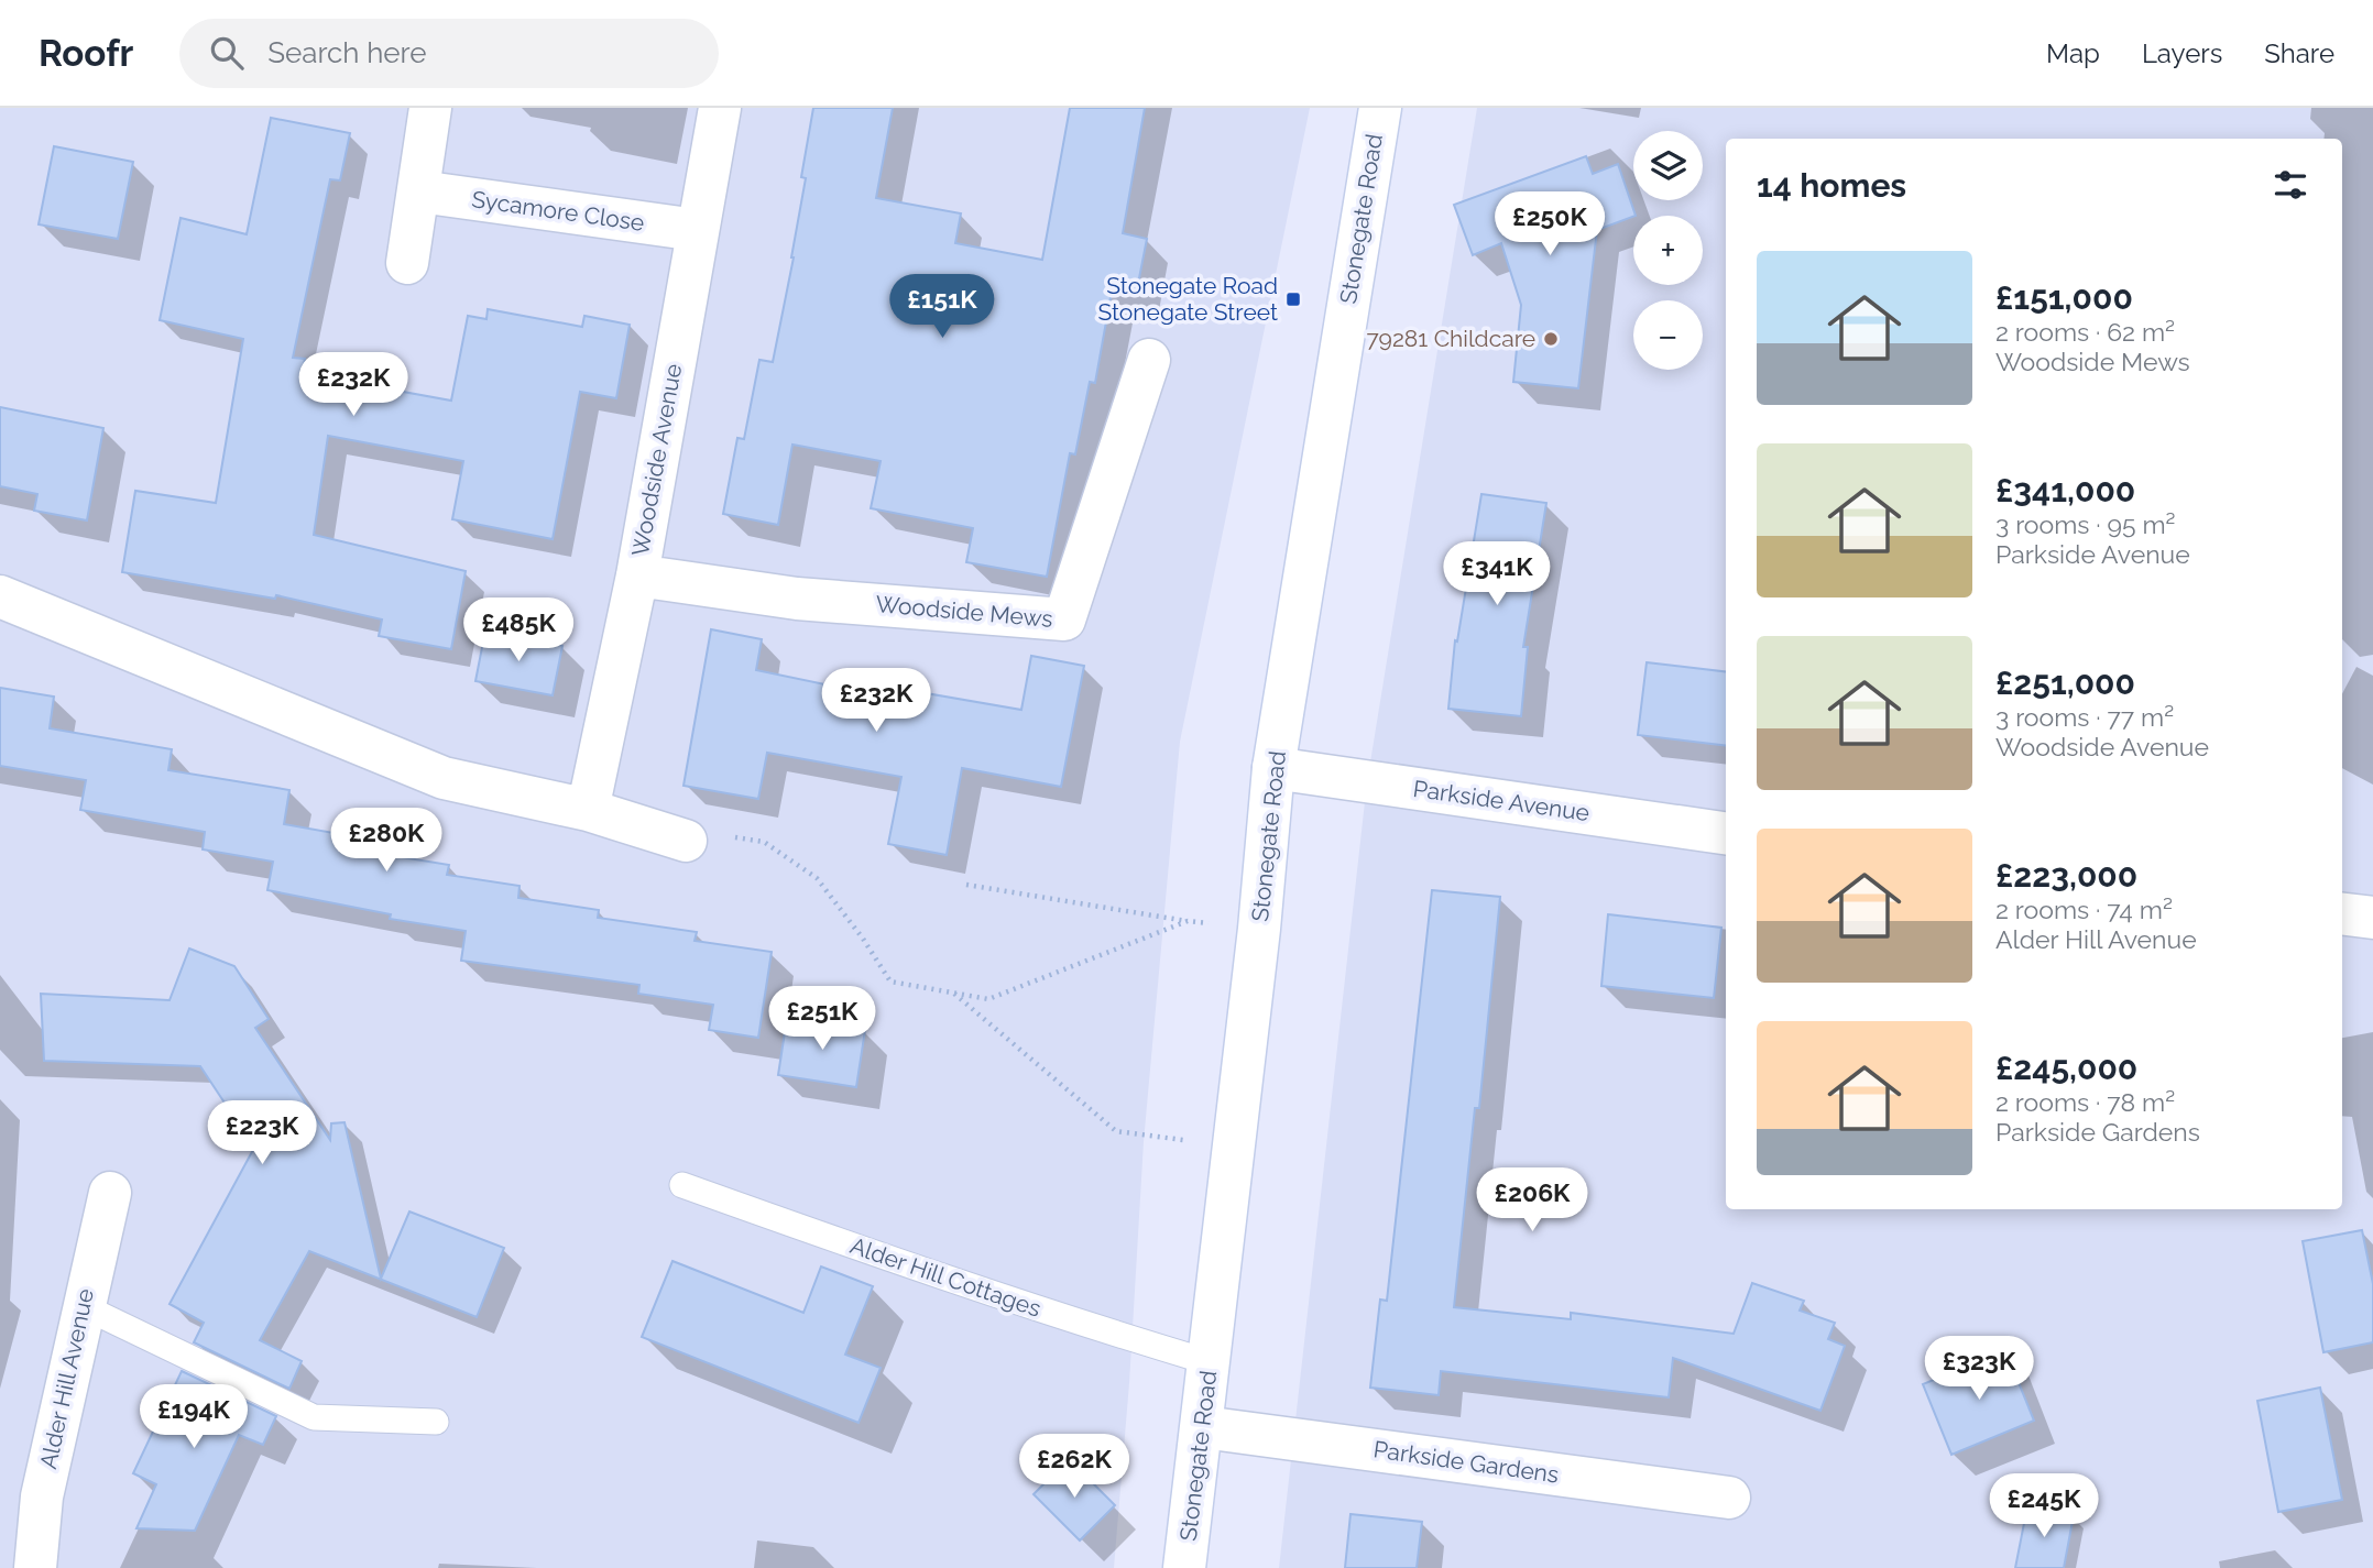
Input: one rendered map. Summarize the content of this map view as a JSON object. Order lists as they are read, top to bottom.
{
  "streets": {
    "street": [
      "Sycamore Close",
      "Stonegate Road",
      "Woodside Avenue",
      "Woodside Mews",
      "Parkside Avenue",
      "Alder Hill Avenue",
      "Parkside Gardens"
    ],
    "lane": ["Alder Hill Cottages"]
  },
  "crossings": [
    ["Sycamore Close", "Woodside Avenue"],
    ["Stonegate Road", "Parkside Avenue"],
    ["Stonegate Road", "Alder Hill Cottages"],
    ["Stonegate Road", "Parkside Gardens"],
    ["Woodside Avenue", "Woodside Mews"]
  ],
  "places": {
    "transit": ["Stonegate Road Stonegate Street"],
    "other": ["79281 Childcare"]
  },
  "page": {
    "header": "Roofr",
    "search": "Search here",
    "nav": ["Map", "Layers", "Share"],
    "map_buttons": ["+", "−"],
    "heading": "14 homes",
    "price": [
      "£250K",
      "£151K",
      "£232K",
      "£341K",
      "£485K",
      "£232K",
      "£280K",
      "£251K",
      "£223K",
      "£206K",
      "£323K",
      "£194K",
      "£262K",
      "£245K"
    ],
    "list": [
      {
        "name": "£151,000",
        "note": "2 rooms · 62 m² · Woodside Mews"
      },
      {
        "name": "£341,000",
        "note": "3 rooms · 95 m² · Parkside Avenue"
      },
      {
        "name": "£251,000",
        "note": "3 rooms · 77 m² · Woodside Avenue"
      },
      {
        "name": "£223,000",
        "note": "2 rooms · 74 m² · Alder Hill Avenue"
      },
      {
        "name": "£245,000",
        "note": "2 rooms · 78 m² · Parkside Gardens"
      }
    ]
  }
}
